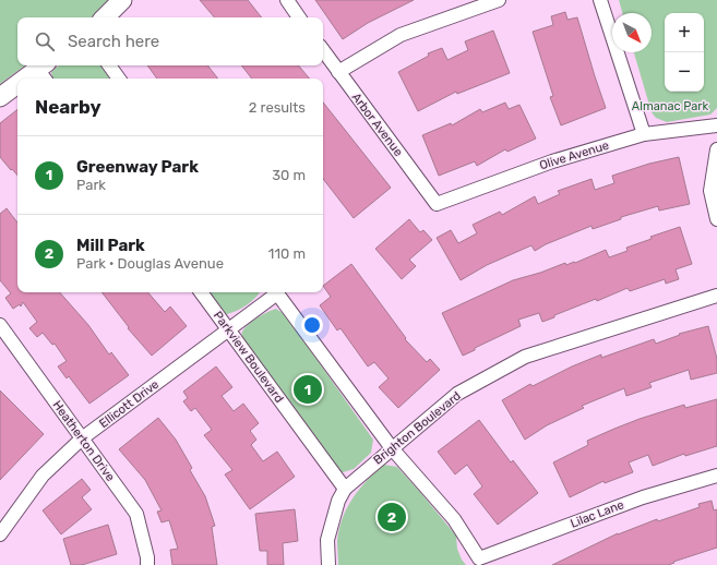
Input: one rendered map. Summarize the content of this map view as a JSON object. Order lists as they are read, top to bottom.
{
  "streets": {
    "street": [
      "Arbor Avenue",
      "Olive Avenue",
      "Parkview Boulevard",
      "Ellicott Drive",
      "Brighton Boulevard",
      "Heatherton Drive",
      "Lilac Lane"
    ]
  },
  "crossings": [
    ["Arbor Avenue", "Olive Avenue"],
    ["Parkview Boulevard", "Ellicott Drive"],
    ["Parkview Boulevard", "Brighton Boulevard"],
    ["Ellicott Drive", "Heatherton Drive"],
    ["Brighton Boulevard", "Lilac Lane"]
  ],
  "parks": ["Almanac Park"],
  "north": "bottom right",
  "page": {
    "map_buttons": ["+", "−"],
    "search": "Search here",
    "heading": ["Nearby", "2 results"],
    "list": [
      {
        "mark": "1",
        "name": "Greenway Park",
        "note": "Park",
        "value": "30 m"
      },
      {
        "mark": "2",
        "name": "Mill Park",
        "note": "Park · Douglas Avenue",
        "value": "110 m"
      }
    ],
    "pins": ["1", "2"]
  }
}
